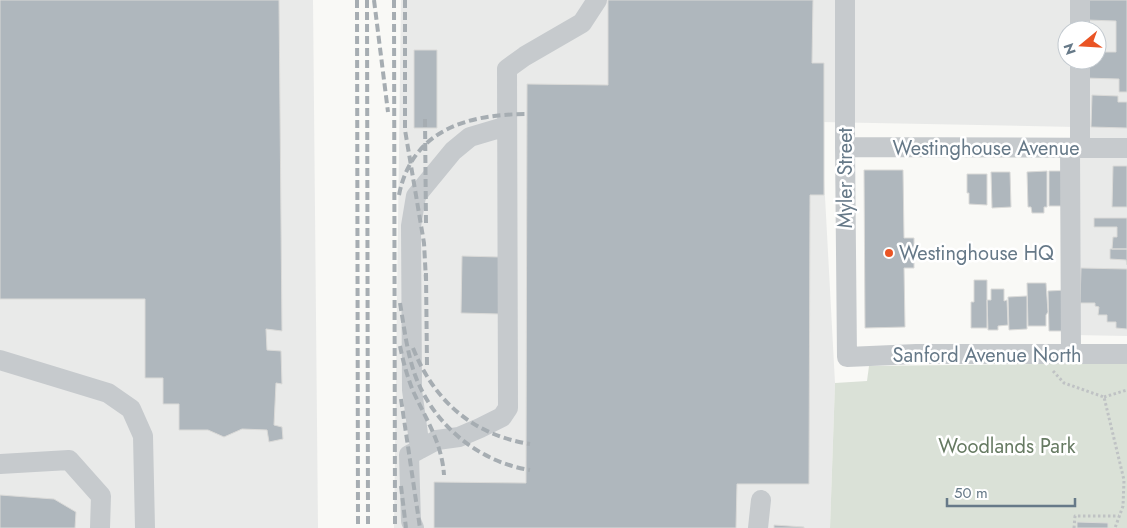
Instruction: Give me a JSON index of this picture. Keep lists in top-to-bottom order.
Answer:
{
  "streets": {
    "street": ["Westinghouse Avenue", "Myler Street", "Sanford Avenue North"]
  },
  "crossings": [
    ["Westinghouse Avenue", "Myler Street"],
    ["Myler Street", "Sanford Avenue North"]
  ],
  "parks": ["Woodlands Park"],
  "places": ["Westinghouse HQ"],
  "scale_bar": "50 m",
  "north": "left"
}
